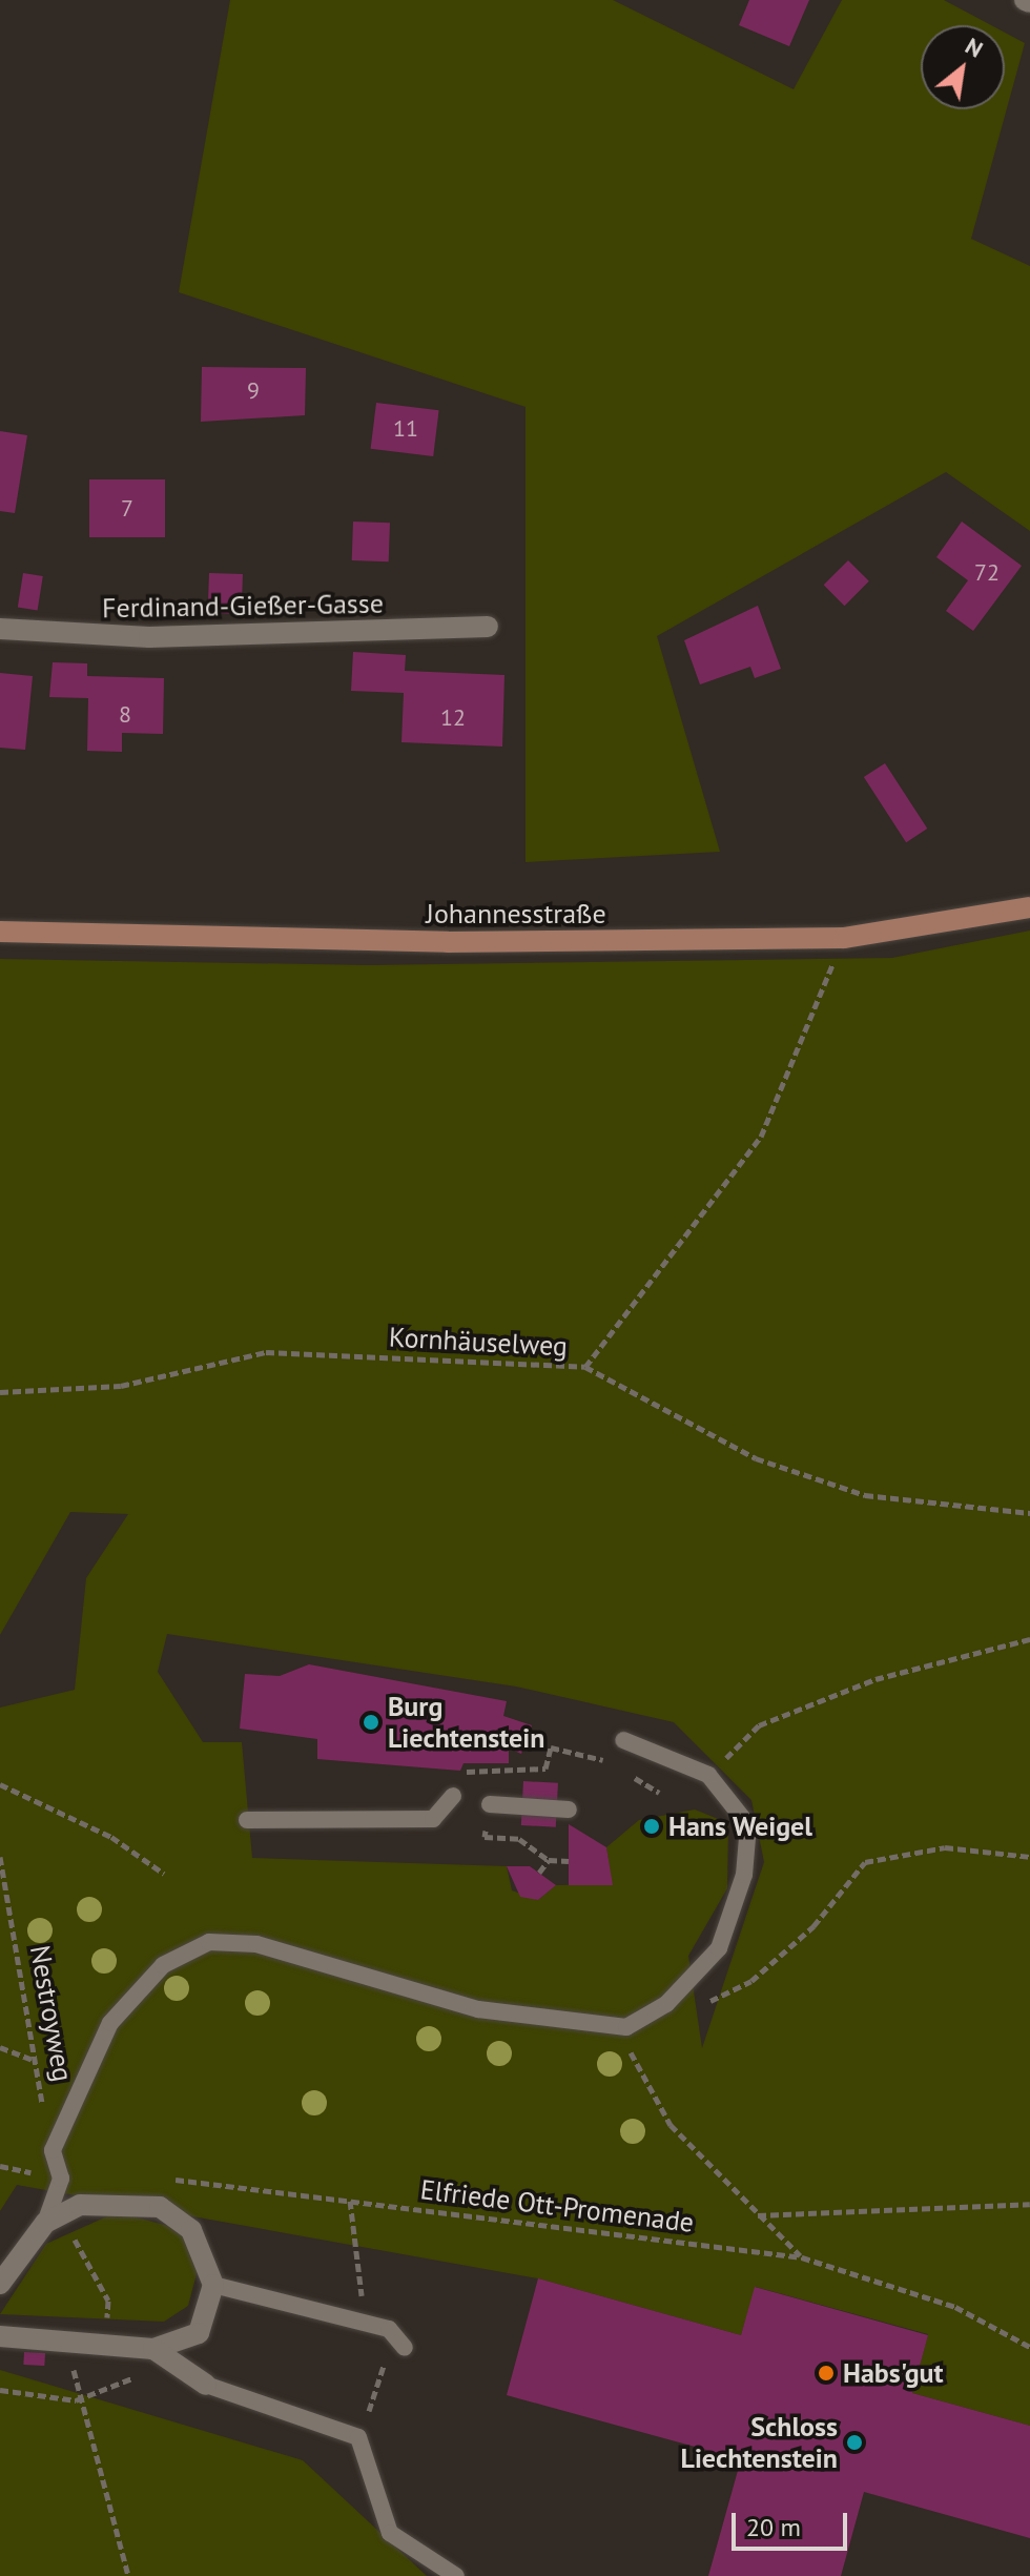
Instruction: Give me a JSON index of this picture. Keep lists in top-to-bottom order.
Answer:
{
  "streets": {
    "main road": ["Johannesstraße"],
    "street": ["Ferdinand-Gießer-Gasse"],
    "path": ["Kornhäuselweg", "Nestroyweg", "Elfriede Ott-Promenade"]
  },
  "places": [
    "Burg Liechtenstein",
    "Hans Weigel",
    "Habs'gut",
    "Schloss Liechtenstein"
  ],
  "house_numbers": [
    "9",
    "11",
    "7",
    "72",
    "8",
    "12"
  ],
  "scale_bar": "20 m",
  "north": "top right"
}
